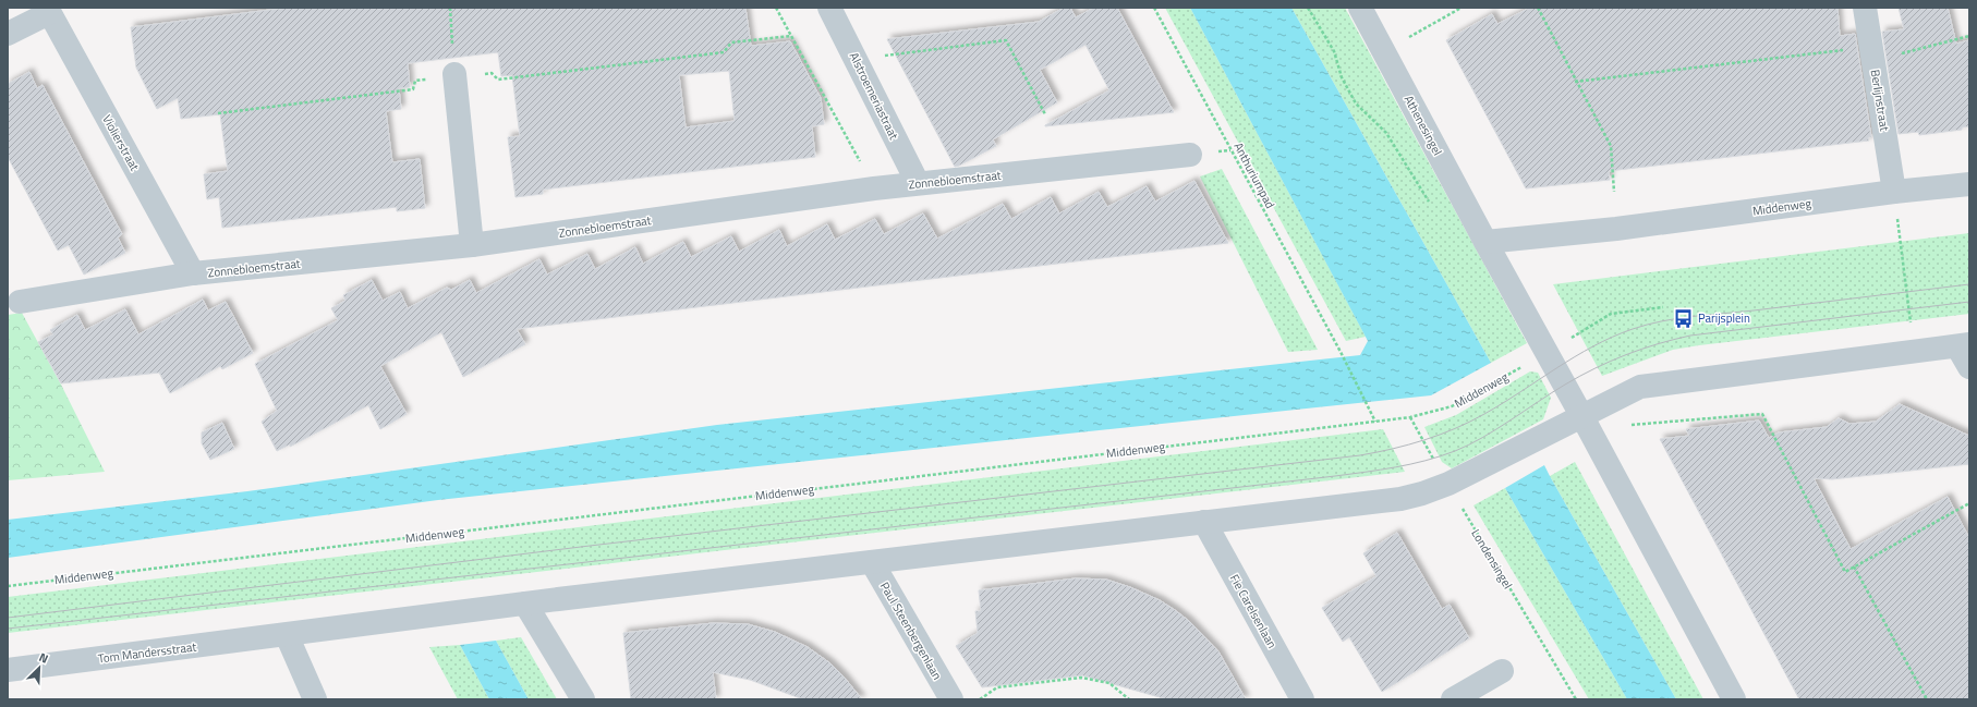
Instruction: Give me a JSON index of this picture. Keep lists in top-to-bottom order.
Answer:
{
  "streets": {
    "street": [
      "Alstroemeriastraat",
      "Berlijnstraat",
      "Athenesingel",
      "Violierstraat",
      "Zonnebloemstraat",
      "Middenweg",
      "Fie Carelsenlaan",
      "Paul Steenbergenlaan",
      "Tom Mandersstraat"
    ],
    "path": ["Anthuriumpad", "Londensingel"]
  },
  "crossings": [
    ["Alstroemeriastraat", "Zonnebloemstraat"],
    ["Berlijnstraat", "Middenweg"],
    ["Athenesingel", "Middenweg"],
    ["Violierstraat", "Zonnebloemstraat"],
    ["Anthuriumpad", "Middenweg"],
    ["Middenweg", "Londensingel"]
  ],
  "places": {
    "bus stop": ["Parijsplein"]
  },
  "north": "top right"
}
